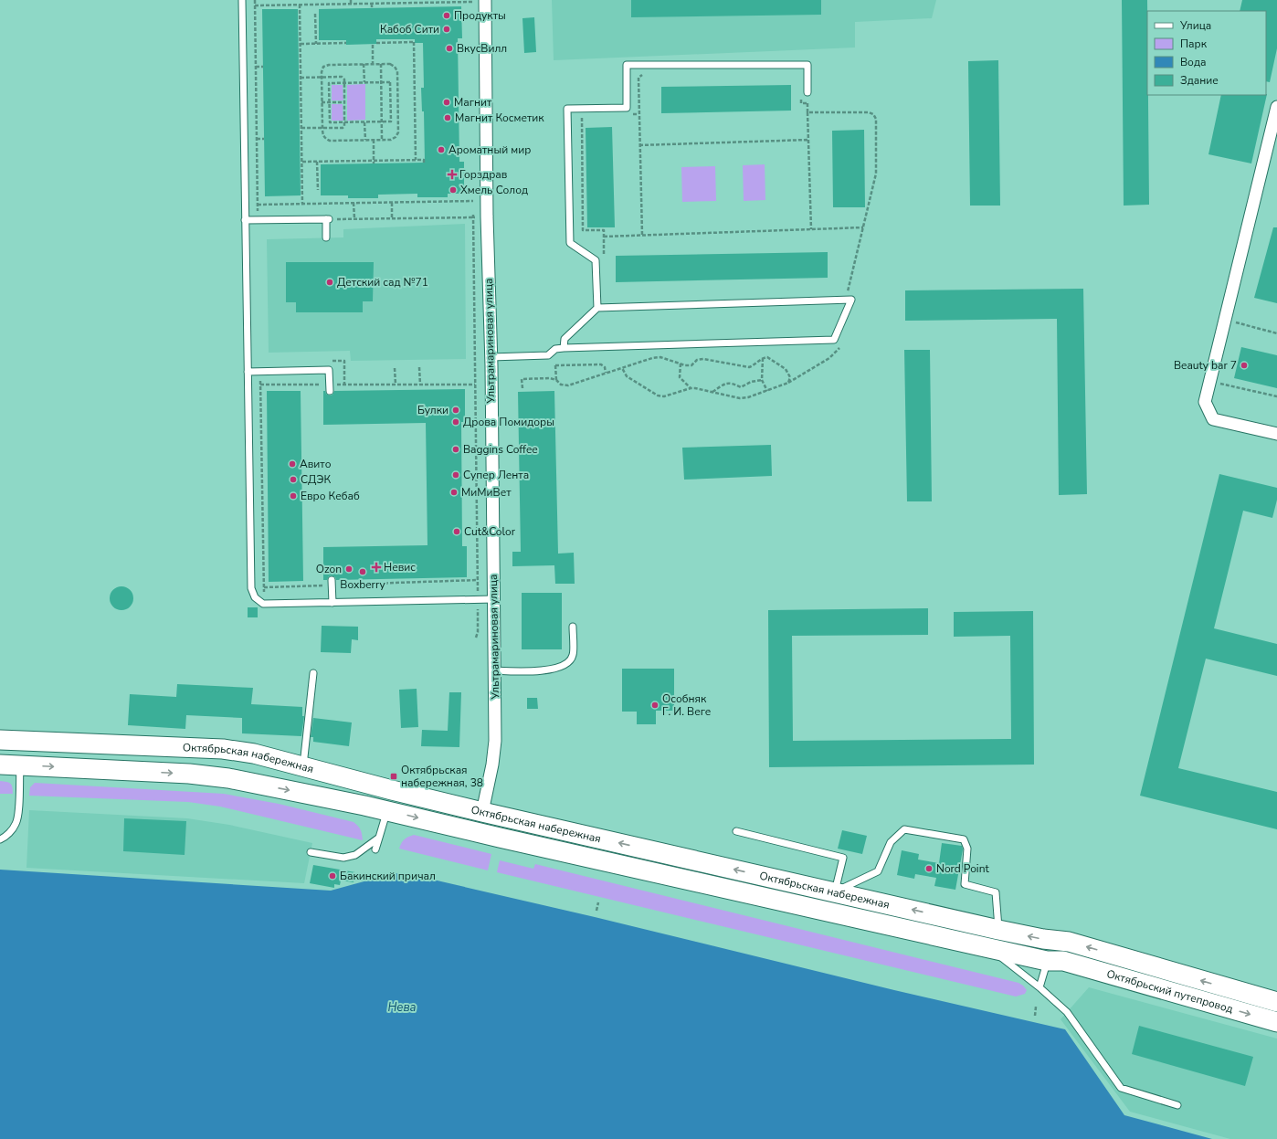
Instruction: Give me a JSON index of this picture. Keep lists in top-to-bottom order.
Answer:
{
  "streets": {
    "main road": ["Октябрьская набережная", "Октябрьский путепровод"],
    "street": ["Ультрамариновая улица"]
  },
  "crossings": [
    ["Ультрамариновая улица", "Октябрьская набережная"],
    ["Октябрьская набережная", "Октябрьский путепровод"]
  ],
  "water": ["Нева"],
  "places": {
    "other": [
      "Продукты",
      "Кабоб Сити",
      "ВкусВилл",
      "Магнит",
      "Магнит Косметик",
      "Ароматный мир",
      "Хмель Солод",
      "Детский сад №71",
      "Beauty bar 7",
      "Булки",
      "Дрова Помидоры",
      "Baggins Coffee",
      "Авито",
      "Супер Лента",
      "СДЭК",
      "МиМиВет",
      "Евро Кебаб",
      "Cut&Color",
      "Ozon",
      "Boxberry",
      "Особняк Г. И. Веге",
      "Nord Point",
      "Бакинский причал"
    ],
    "health": ["Горздрав", "Невис"],
    "transit": ["Октябрьская набережная, 38"]
  },
  "legend": [
    "Улица",
    "Парк",
    "Вода",
    "Здание"
  ]
}
